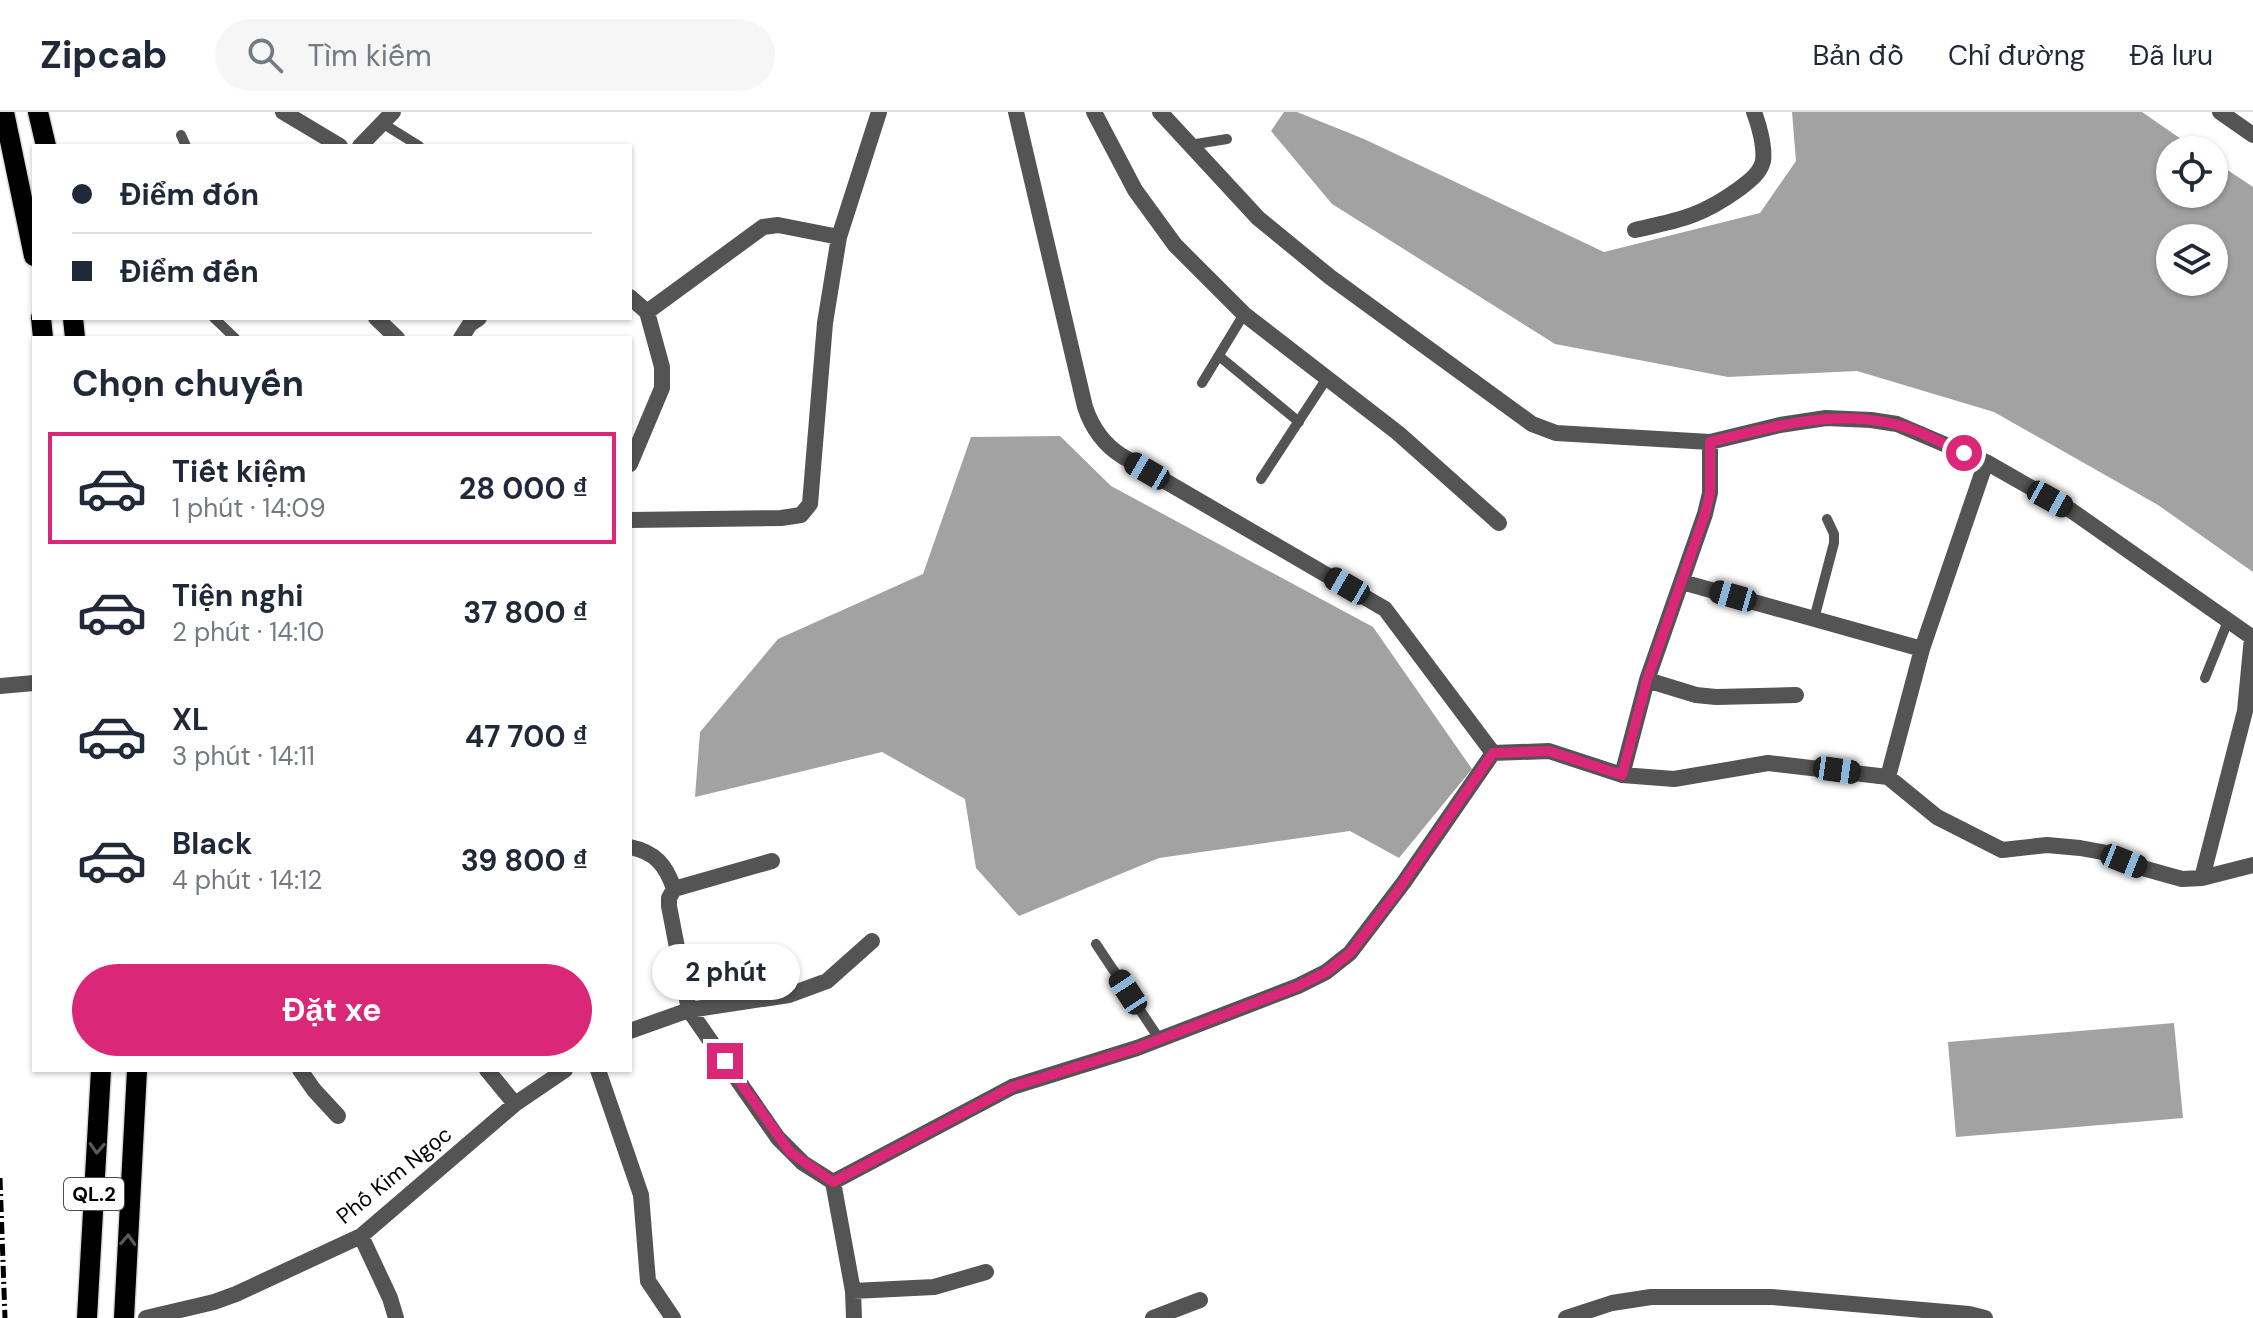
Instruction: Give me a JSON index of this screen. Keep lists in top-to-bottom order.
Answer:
{
  "streets": {
    "main road": ["QL.2"],
    "street": ["Phố Kim Ngọc"]
  },
  "page": {
    "header": "Zipcab",
    "search": "Tìm kiếm",
    "nav": ["Bản đồ", "Chỉ đường", "Đã lưu"],
    "banner": ["Điểm đón", "Điểm đến"],
    "heading": "Chọn chuyến",
    "list": [
      {
        "name": "Tiết kiệm",
        "note": "1 phút · 14:09",
        "value": "28 000 ₫"
      },
      {
        "name": "Tiện nghi",
        "note": "2 phút · 14:10",
        "value": "37 800 ₫"
      },
      {
        "name": "XL",
        "note": "3 phút · 14:11",
        "value": "47 700 ₫"
      },
      {
        "name": "Black",
        "note": "4 phút · 14:12",
        "value": "39 800 ₫"
      }
    ],
    "bubble": "2 phút",
    "buttons": "Đặt xe"
  }
}
